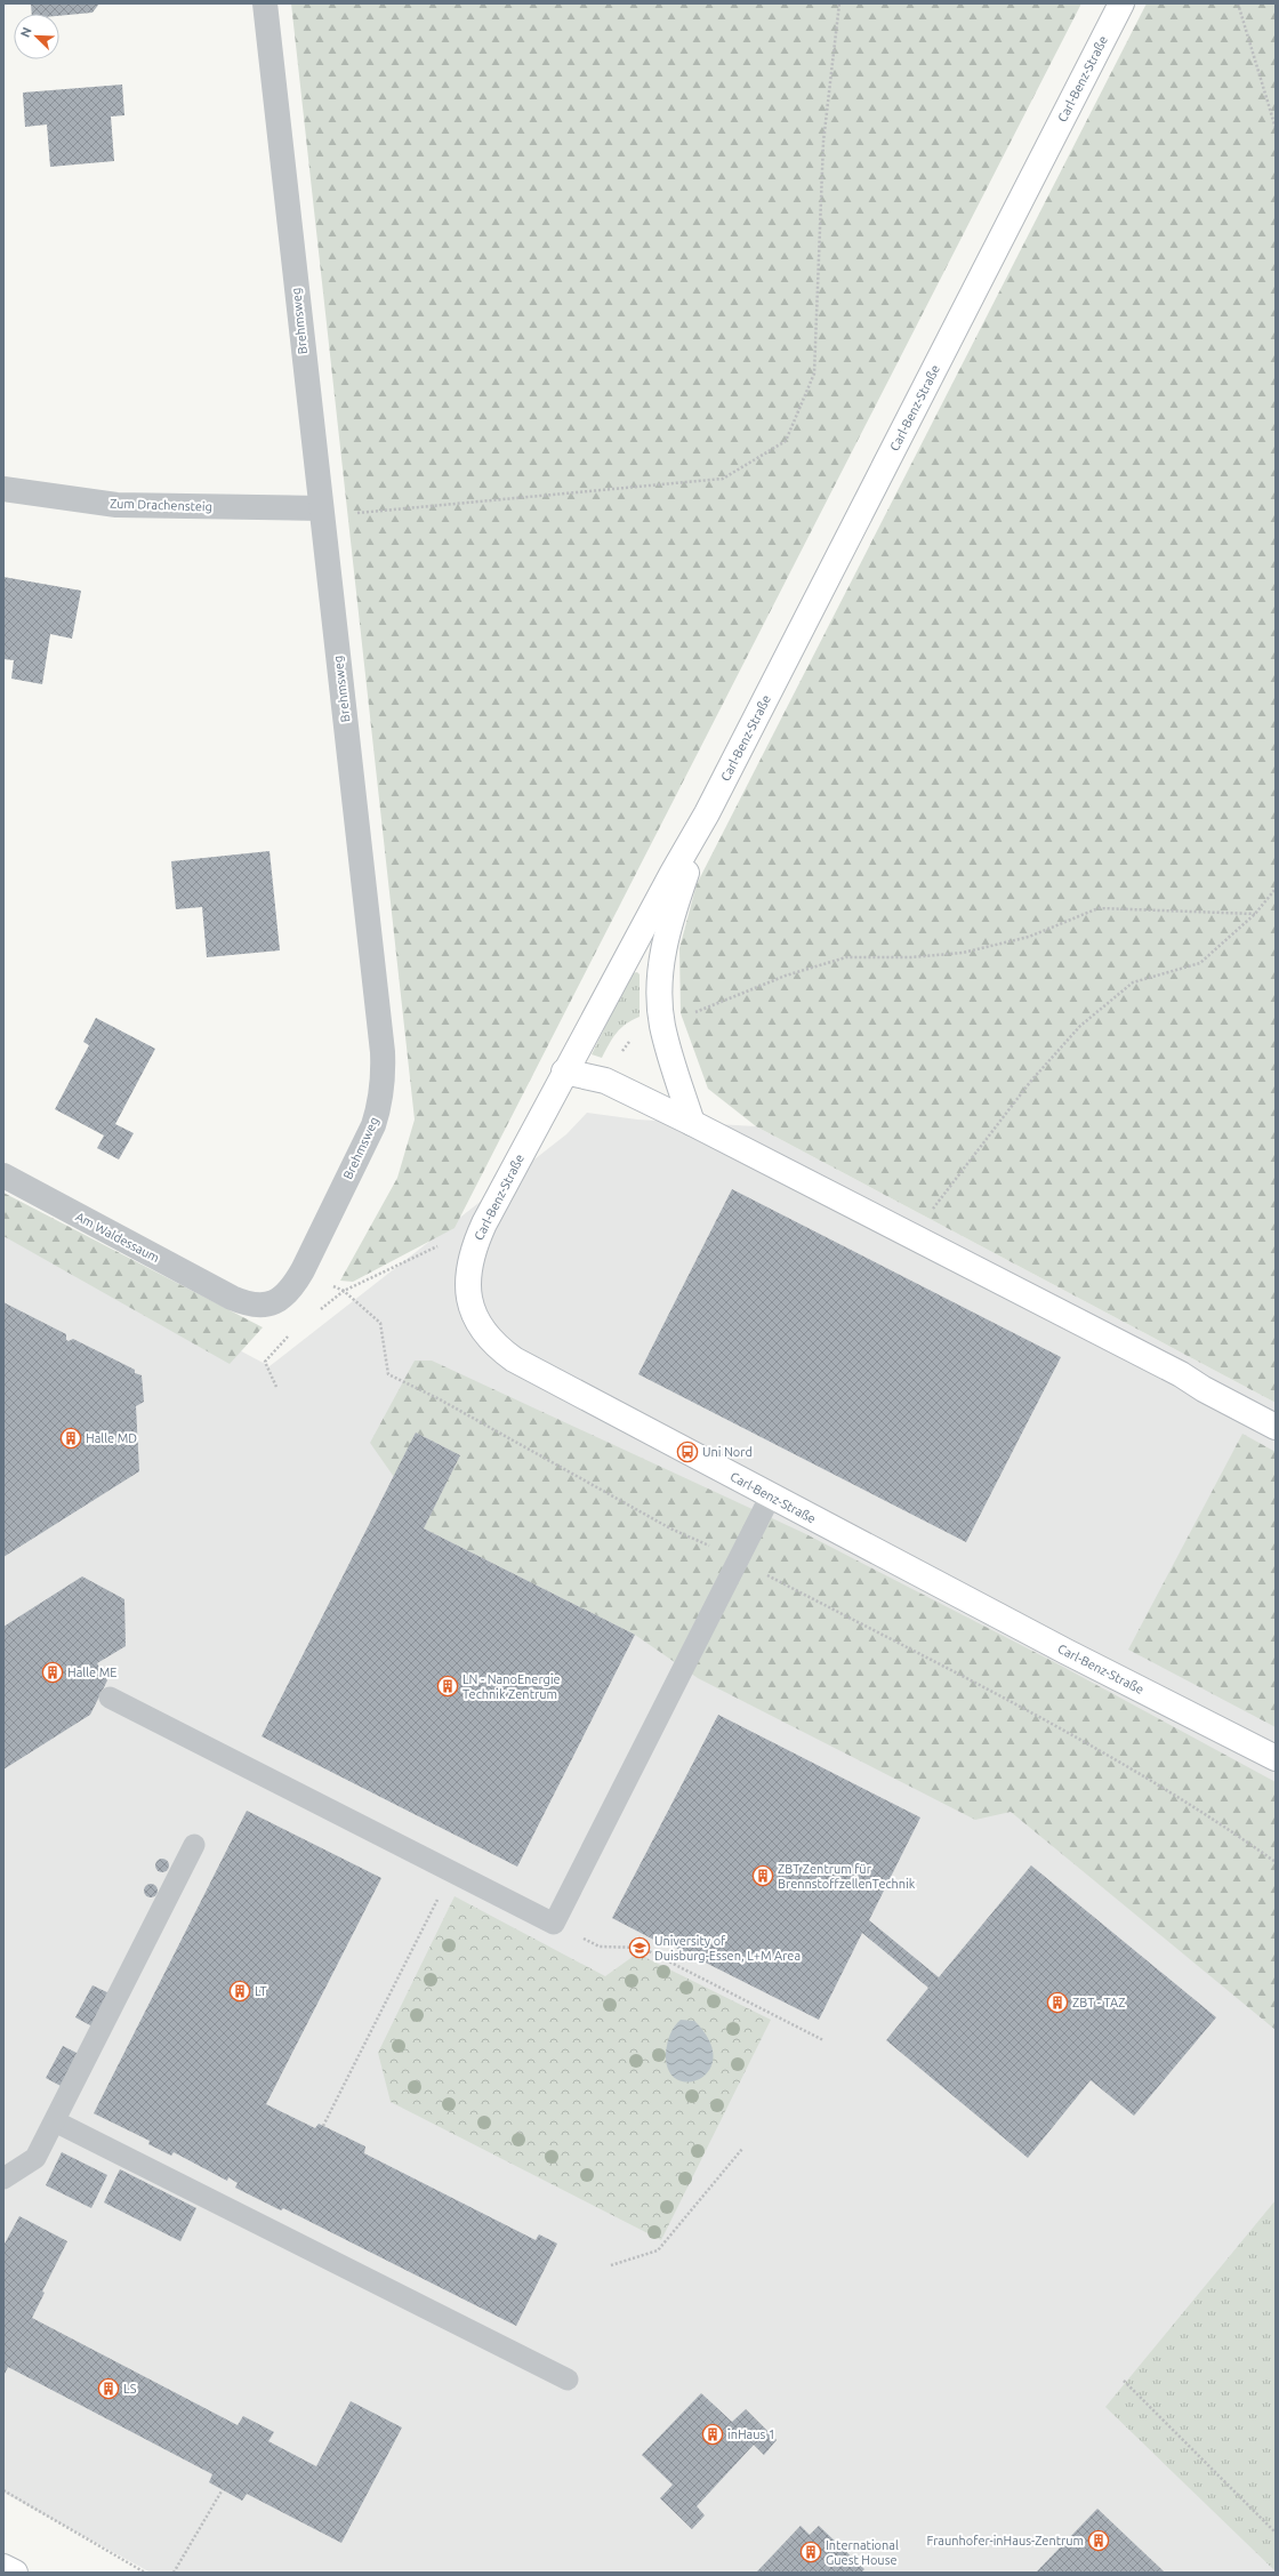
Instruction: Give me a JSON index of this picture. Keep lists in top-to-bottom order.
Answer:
{
  "streets": {
    "street": [
      "Carl-Benz-Straße",
      "Brehmsweg",
      "Zum Drachensteig",
      "Am Waldessaum"
    ]
  },
  "crossings": [
    ["Brehmsweg", "Zum Drachensteig"],
    ["Brehmsweg", "Am Waldessaum"]
  ],
  "places": {
    "building": [
      "Halle MD",
      "Halle ME",
      "LN - NanoEnergie Technik Zentrum",
      "ZBT Zentrum für BrennstoffzellenTechnik",
      "LT",
      "ZBT - TAZ",
      "LS",
      "inHaus 1",
      "Fraunhofer-inHaus-Zentrum",
      "International Guest House"
    ],
    "bus stop": ["Uni Nord"],
    "school or university": ["University of Duisburg-Essen, L+M Area"]
  },
  "north": "top left"
}
